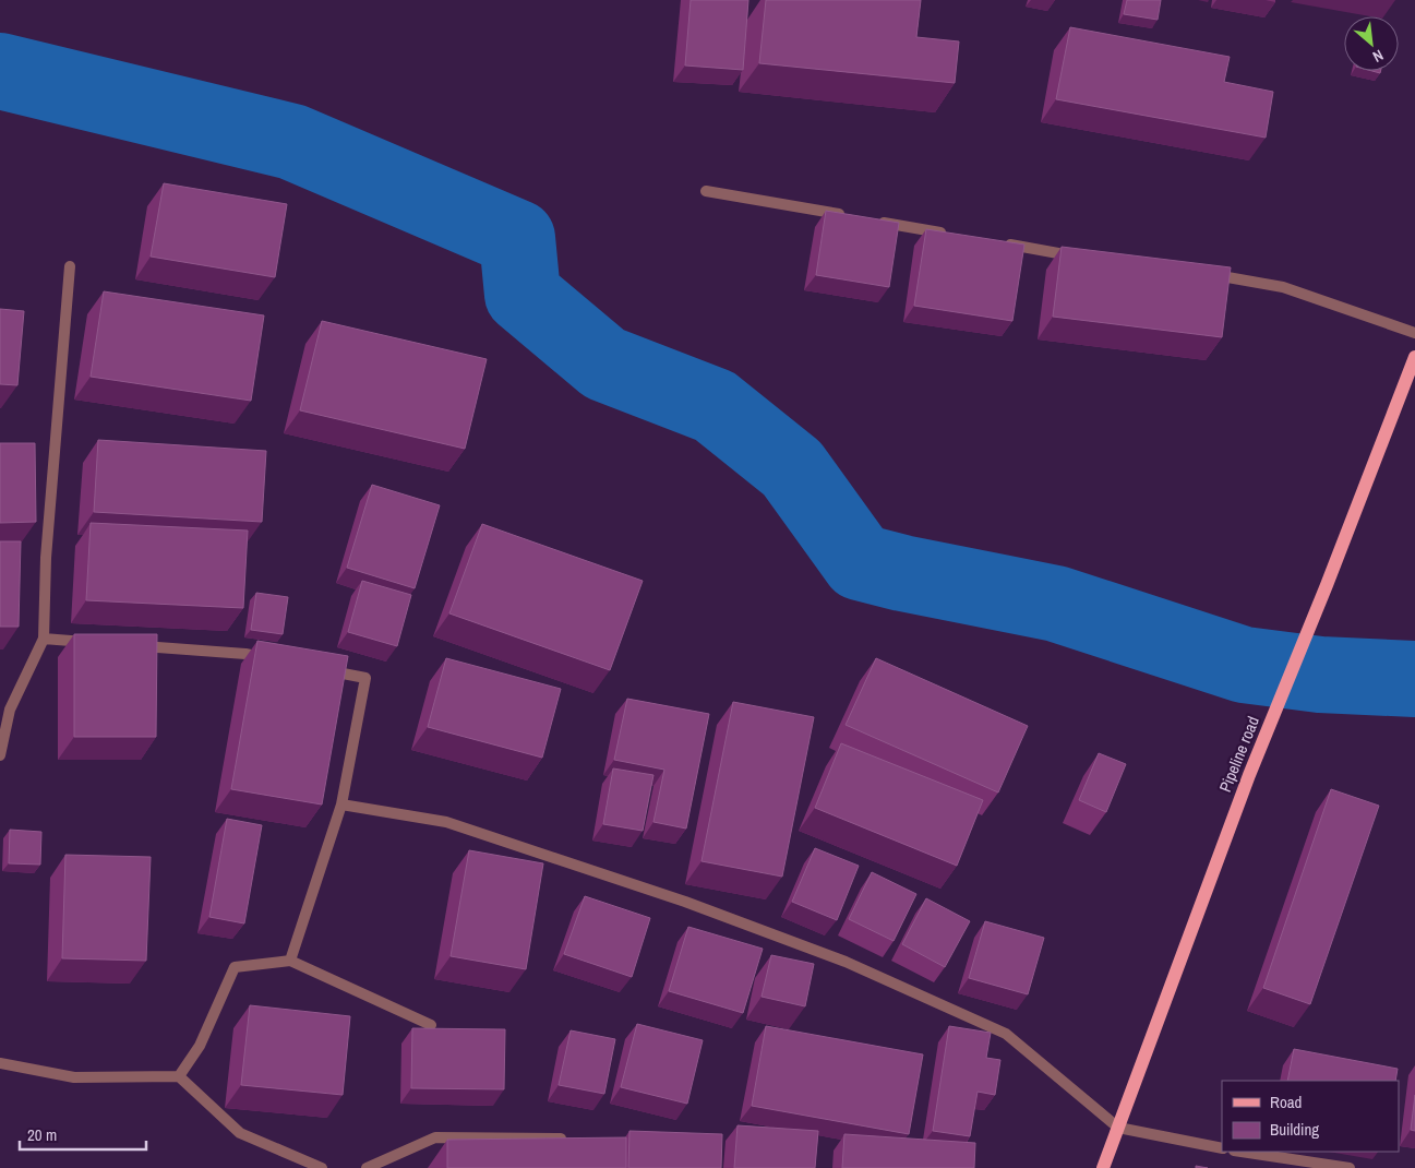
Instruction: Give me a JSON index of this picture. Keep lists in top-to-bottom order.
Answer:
{
  "streets": {
    "main road": ["Pipeline road"]
  },
  "legend": ["Road", "Building"],
  "scale_bar": "20 m",
  "north": "bottom right"
}
